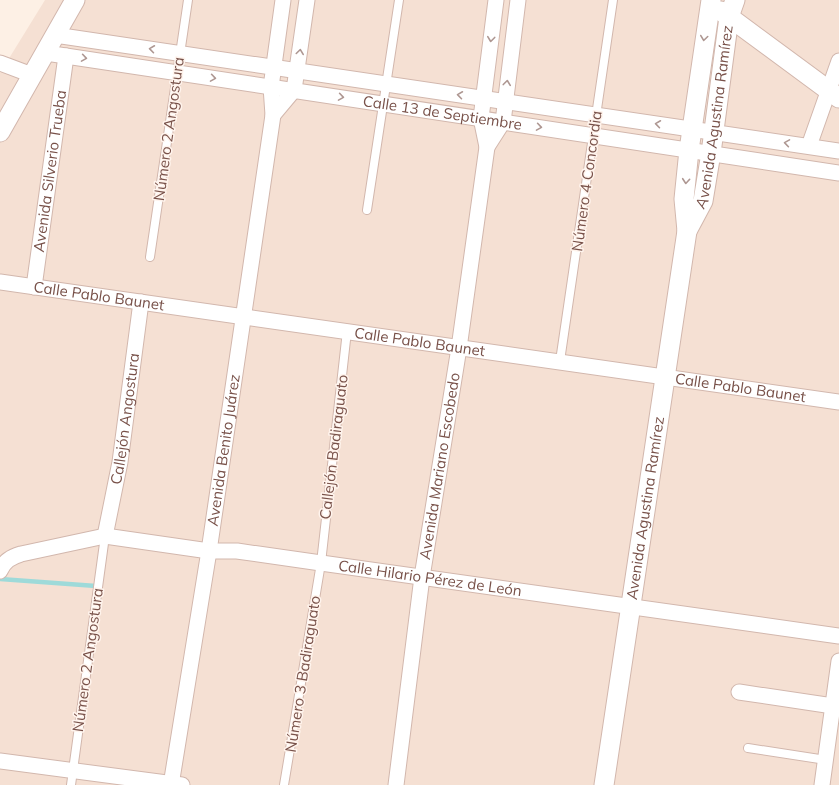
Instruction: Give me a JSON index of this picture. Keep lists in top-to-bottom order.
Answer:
{
  "streets": {
    "street": [
      "Calle 13 de Septiembre",
      "Avenida Agustina Ramírez",
      "Avenida Silverio Trueba",
      "Calle Pablo Baunet",
      "Callejón Angostura",
      "Avenida Benito Juárez",
      "Avenida Mariano Escobedo",
      "Calle Hilario Pérez de León"
    ],
    "lane": [
      "Número 2 Angostura",
      "Número 4 Concordia",
      "Callejón Badiraguato",
      "Número 3 Badiraguato"
    ]
  },
  "crossings": [
    ["Calle 13 de Septiembre", "Avenida Agustina Ramírez"],
    ["Calle 13 de Septiembre", "Número 2 Angostura"],
    ["Calle 13 de Septiembre", "Avenida Silverio Trueba"],
    ["Calle 13 de Septiembre", "Número 4 Concordia"],
    ["Calle 13 de Septiembre", "Avenida Benito Juárez"],
    ["Calle 13 de Septiembre", "Avenida Mariano Escobedo"],
    ["Avenida Agustina Ramírez", "Calle Pablo Baunet"],
    ["Avenida Agustina Ramírez", "Calle Hilario Pérez de León"],
    ["Número 2 Angostura", "Callejón Angostura"],
    ["Número 2 Angostura", "Calle Hilario Pérez de León"],
    ["Avenida Silverio Trueba", "Calle Pablo Baunet"],
    ["Número 4 Concordia", "Calle Pablo Baunet"],
    ["Calle Pablo Baunet", "Callejón Angostura"],
    ["Calle Pablo Baunet", "Callejón Badiraguato"],
    ["Calle Pablo Baunet", "Avenida Benito Juárez"],
    ["Calle Pablo Baunet", "Avenida Mariano Escobedo"],
    ["Callejón Angostura", "Calle Hilario Pérez de León"],
    ["Callejón Badiraguato", "Calle Hilario Pérez de León"],
    ["Callejón Badiraguato", "Número 3 Badiraguato"],
    ["Avenida Benito Juárez", "Calle Hilario Pérez de León"],
    ["Avenida Mariano Escobedo", "Calle Hilario Pérez de León"],
    ["Calle Hilario Pérez de León", "Número 3 Badiraguato"]
  ]
}
